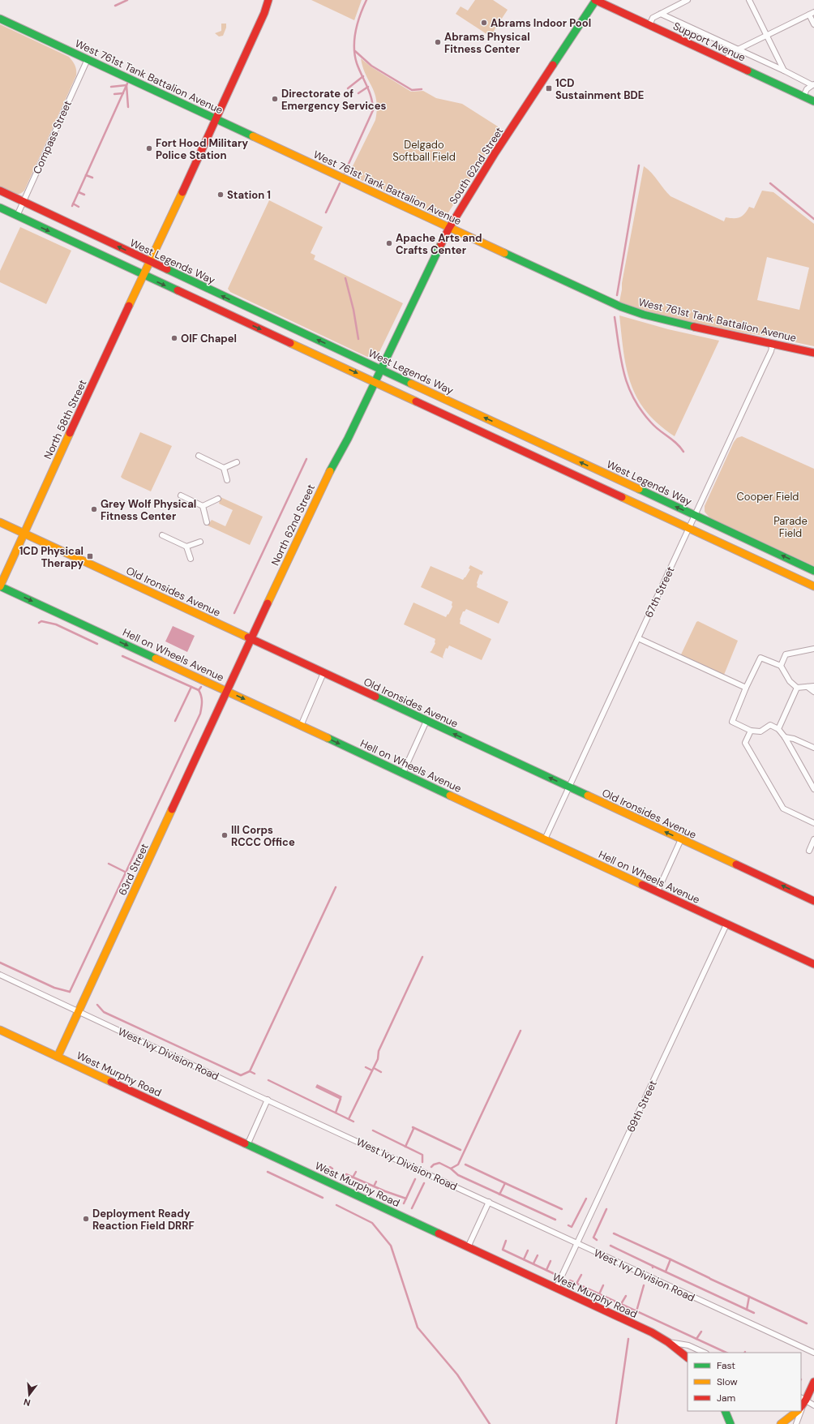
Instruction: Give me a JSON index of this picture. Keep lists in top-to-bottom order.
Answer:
{
  "streets": {
    "street": [
      "Support Avenue",
      "West 761st Tank Battalion Avenue",
      "Compass Street",
      "South 62nd Street",
      "West Legends Way",
      "North 58th Street",
      "North 62nd Street",
      "Old Ironsides Avenue",
      "67th Street",
      "Hell on Wheels Avenue",
      "63rd Street",
      "West Ivy Division Road",
      "West Murphy Road",
      "69th Street"
    ]
  },
  "crossings": [
    ["Support Avenue", "South 62nd Street"],
    ["West 761st Tank Battalion Avenue", "Compass Street"],
    ["West 761st Tank Battalion Avenue", "South 62nd Street"],
    ["West 761st Tank Battalion Avenue", "North 58th Street"],
    ["West 761st Tank Battalion Avenue", "67th Street"],
    ["Compass Street", "West Legends Way"],
    ["South 62nd Street", "West Legends Way"],
    ["South 62nd Street", "North 62nd Street"],
    ["West Legends Way", "North 58th Street"],
    ["West Legends Way", "North 62nd Street"],
    ["West Legends Way", "67th Street"],
    ["North 58th Street", "Old Ironsides Avenue"],
    ["North 58th Street", "Hell on Wheels Avenue"],
    ["North 62nd Street", "Old Ironsides Avenue"],
    ["North 62nd Street", "Hell on Wheels Avenue"],
    ["North 62nd Street", "63rd Street"],
    ["Old Ironsides Avenue", "67th Street"],
    ["67th Street", "Hell on Wheels Avenue"],
    ["Hell on Wheels Avenue", "63rd Street"],
    ["Hell on Wheels Avenue", "69th Street"],
    ["63rd Street", "West Ivy Division Road"],
    ["63rd Street", "West Murphy Road"],
    ["West Ivy Division Road", "69th Street"],
    ["West Murphy Road", "69th Street"]
  ],
  "one_way": ["Old Ironsides Avenue", "Hell on Wheels Avenue"],
  "parks": ["Delgado Softball Field", "Cooper Field", "Parade Field"],
  "places": {
    "other": [
      "Abrams Indoor Pool",
      "Abrams Physical Fitness Center",
      "Directorate of Emergency Services",
      "Fort Hood Military Police Station",
      "Station 1",
      "Apache Arts and Crafts Center",
      "OIF Chapel",
      "Grey Wolf Physical Fitness Center",
      "III Corps RCCC Office",
      "Deployment Ready Reaction Field DRRF"
    ],
    "transit": ["1CD Sustainment BDE", "1CD Physical Therapy"]
  },
  "legend": ["Fast", "Slow", "Jam"],
  "north": "bottom"
}
